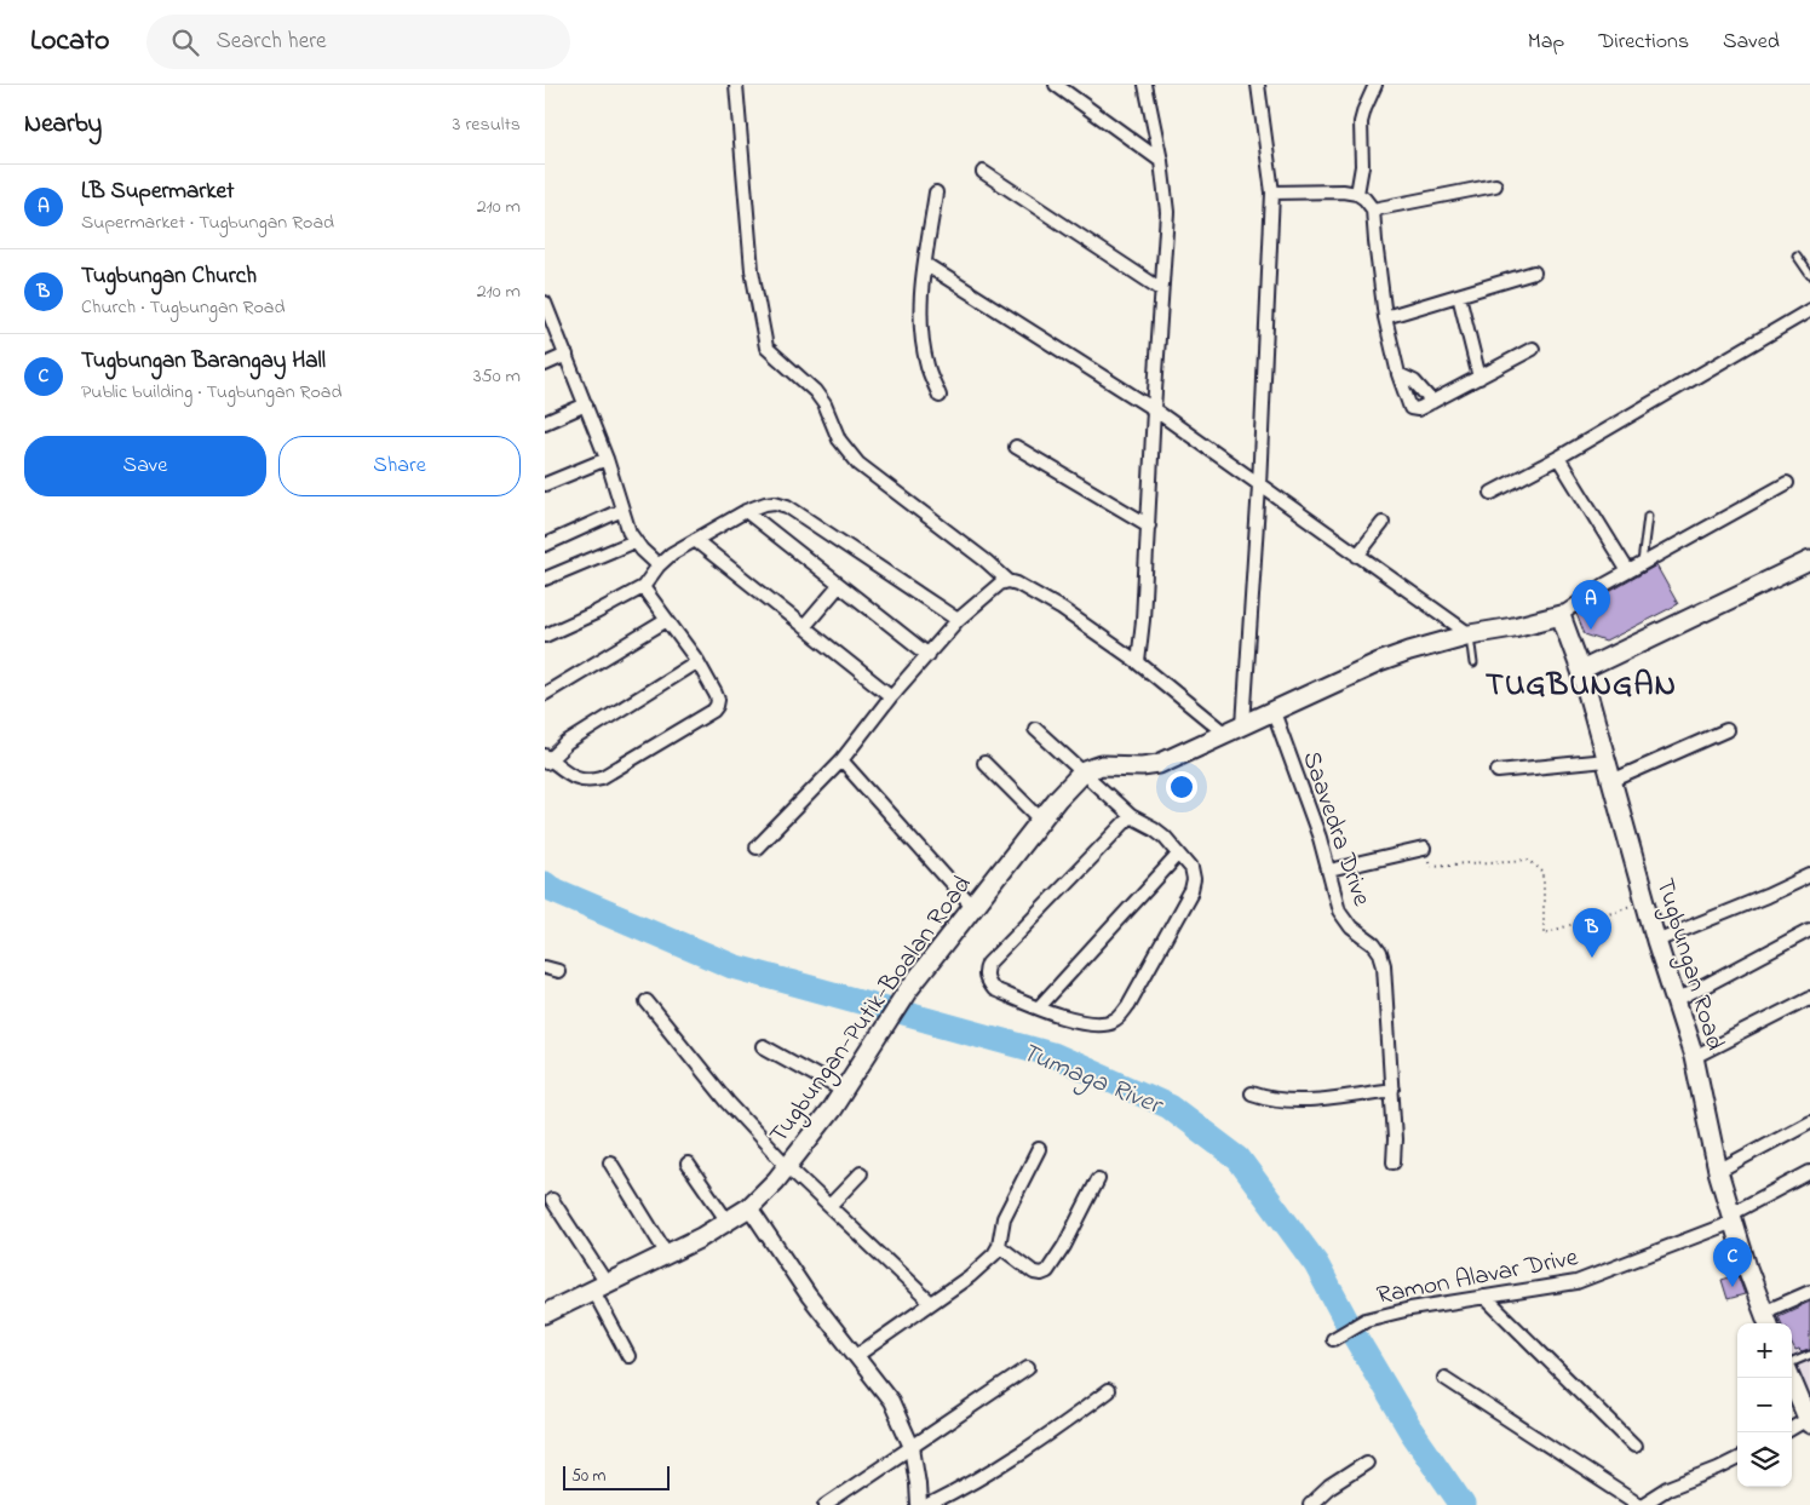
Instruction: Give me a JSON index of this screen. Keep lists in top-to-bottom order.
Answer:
{
  "streets": {
    "main road": ["Tugbungan Road", "Tugbungan-Putik-Boalan Road"],
    "street": ["Saavedra Drive", "Ramon Alavar Drive"]
  },
  "crossings": [
    ["Tugbungan Road", "Ramon Alavar Drive"]
  ],
  "districts": ["TUGBUNGAN"],
  "water": ["Tumaga River"],
  "scale_bar": "50 m",
  "page": {
    "header": "Locato",
    "search": "Search here",
    "nav": ["Map", "Directions", "Saved"],
    "heading": ["Nearby", "3 results"],
    "list": [
      {
        "mark": "A",
        "name": "LB Supermarket",
        "note": "Supermarket · Tugbungan Road",
        "value": "210 m"
      },
      {
        "mark": "B",
        "name": "Tugbungan Church",
        "note": "Church · Tugbungan Road",
        "value": "210 m"
      },
      {
        "mark": "C",
        "name": "Tugbungan Barangay Hall",
        "note": "Public building · Tugbungan Road",
        "value": "350 m"
      }
    ],
    "buttons": ["Save", "Share"],
    "pins": ["A", "B", "C"],
    "map_buttons": ["+", "−"],
    "scale": "50 m"
  }
}
